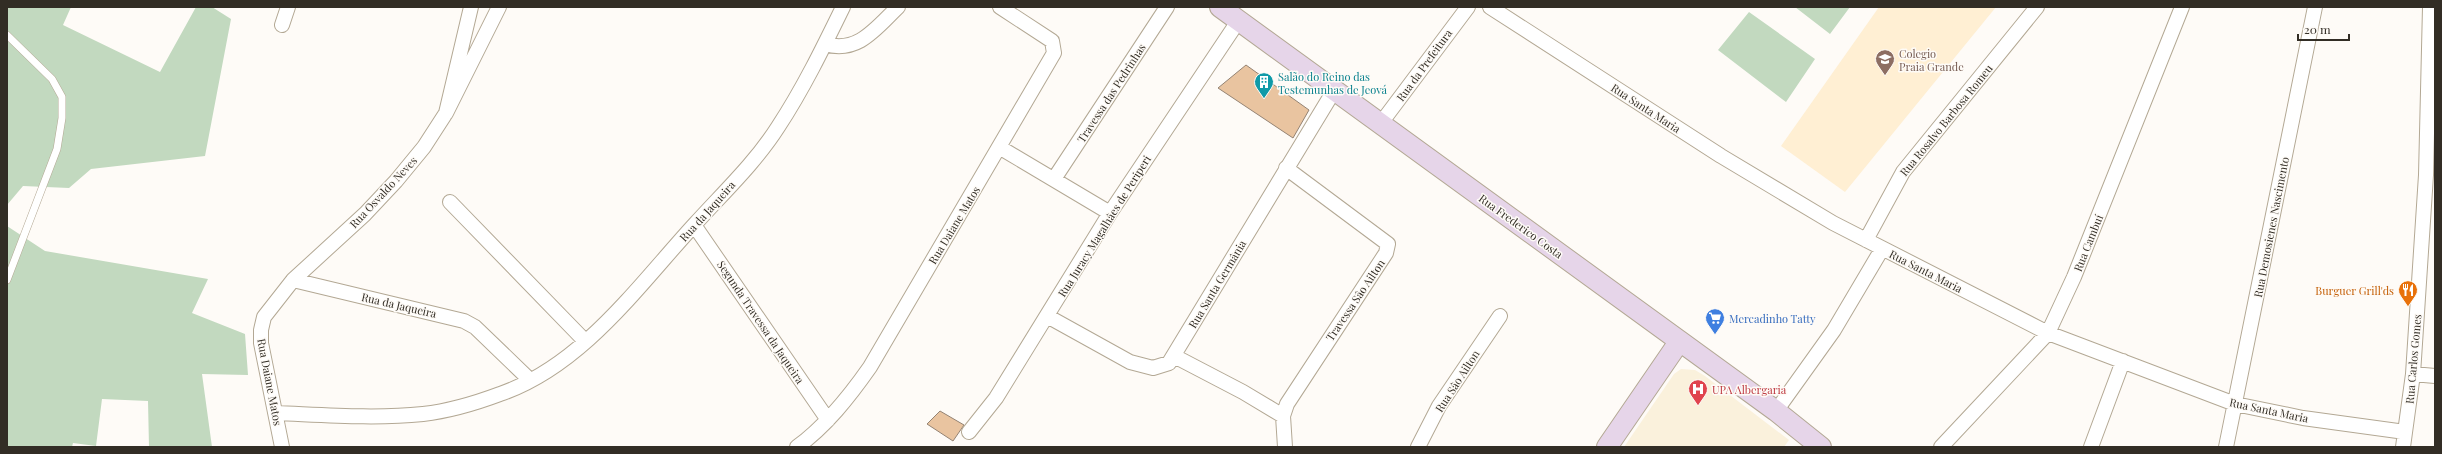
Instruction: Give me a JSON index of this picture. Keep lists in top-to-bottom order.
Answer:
{
  "streets": {
    "main road": ["Rua Frederico Costa"],
    "street": [
      "Rua da Prefeitura",
      "Travessa das Pedrinhas",
      "Rua Santa Maria",
      "Rua Rosalvo Barbosa Romeu",
      "Rua Osvaldo Neves",
      "Rua da Jaqueira",
      "Rua Daiane Matos",
      "Rua Juracy Magalhâes de Periperi",
      "Rua Demosienes Nascimento",
      "Rua Cambuí",
      "Rua Santa Germânia",
      "Travessa Sâo Ailton",
      "Segunda Travessa da Jaqueira",
      "Rua Carlos Gomes",
      "Rua Sâo Ailton"
    ]
  },
  "crossings": [
    ["Rua da Prefeitura", "Rua Frederico Costa"],
    ["Rua Santa Maria", "Rua Rosalvo Barbosa Romeu"],
    ["Rua Santa Maria", "Rua Demosienes Nascimento"],
    ["Rua Santa Maria", "Rua Cambuí"],
    ["Rua Santa Maria", "Rua Carlos Gomes"],
    ["Rua Osvaldo Neves", "Rua da Jaqueira"],
    ["Rua Osvaldo Neves", "Rua Daiane Matos"],
    ["Rua da Jaqueira", "Rua Daiane Matos"],
    ["Rua da Jaqueira", "Segunda Travessa da Jaqueira"],
    ["Rua Daiane Matos", "Segunda Travessa da Jaqueira"],
    ["Rua Juracy Magalhâes de Periperi", "Rua Frederico Costa"],
    ["Rua Juracy Magalhâes de Periperi", "Rua Santa Germânia"],
    ["Rua Frederico Costa", "Rua Santa Germânia"],
    ["Rua Santa Germânia", "Travessa Sâo Ailton"]
  ],
  "places": {
    "school or university": ["Colegio Praia Grande"],
    "building": ["Salão do Reino das Testemunhas de Jeová"],
    "restaurant": ["Burguer Grill'ds"],
    "supermarket": ["Mercadinho Tatty"],
    "hospital": ["UPA Albergaria"]
  },
  "scale_bar": "20 m"
}
